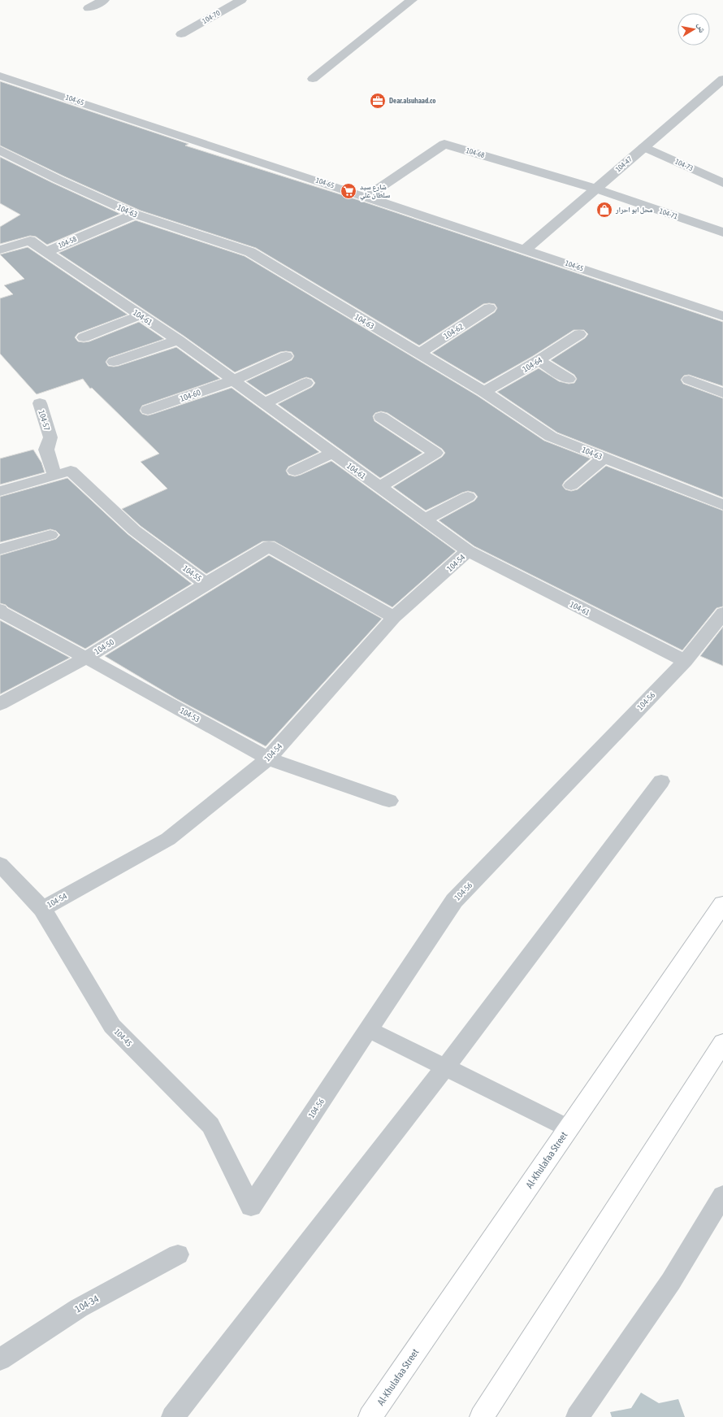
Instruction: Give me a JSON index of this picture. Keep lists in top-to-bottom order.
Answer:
{
  "streets": {
    "main road": ["Al-Khulafaa Street"],
    "street": [
      "104-70",
      "104-65",
      "104-68",
      "104-47",
      "104-73",
      "104-63",
      "104-71",
      "104-58",
      "104-61",
      "104-62",
      "104-64",
      "104-60",
      "104-57",
      "104-54",
      "104-55",
      "104-50",
      "104-56",
      "104-53",
      "104-45",
      "104-34"
    ]
  },
  "crossings": [
    ["104-65", "104-68"],
    ["104-65", "104-47"],
    ["104-68", "104-47"],
    ["104-68", "104-71"],
    ["104-47", "104-73"],
    ["104-47", "104-71"],
    ["104-63", "104-58"],
    ["104-63", "104-62"],
    ["104-63", "104-64"],
    ["104-58", "104-61"],
    ["104-61", "104-60"],
    ["104-61", "104-54"],
    ["104-61", "104-56"],
    ["104-57", "104-55"],
    ["104-54", "104-55"],
    ["104-54", "104-53"],
    ["104-54", "104-45"],
    ["104-55", "104-50"],
    ["104-50", "104-53"],
    ["104-56", "104-45"]
  ],
  "places": {
    "office": ["Dear.alsuhaad.co"],
    "supermarket": ["شارع سيد سلطان علي"],
    "shop": ["محل ابو احرار"]
  },
  "north": "right"
}
